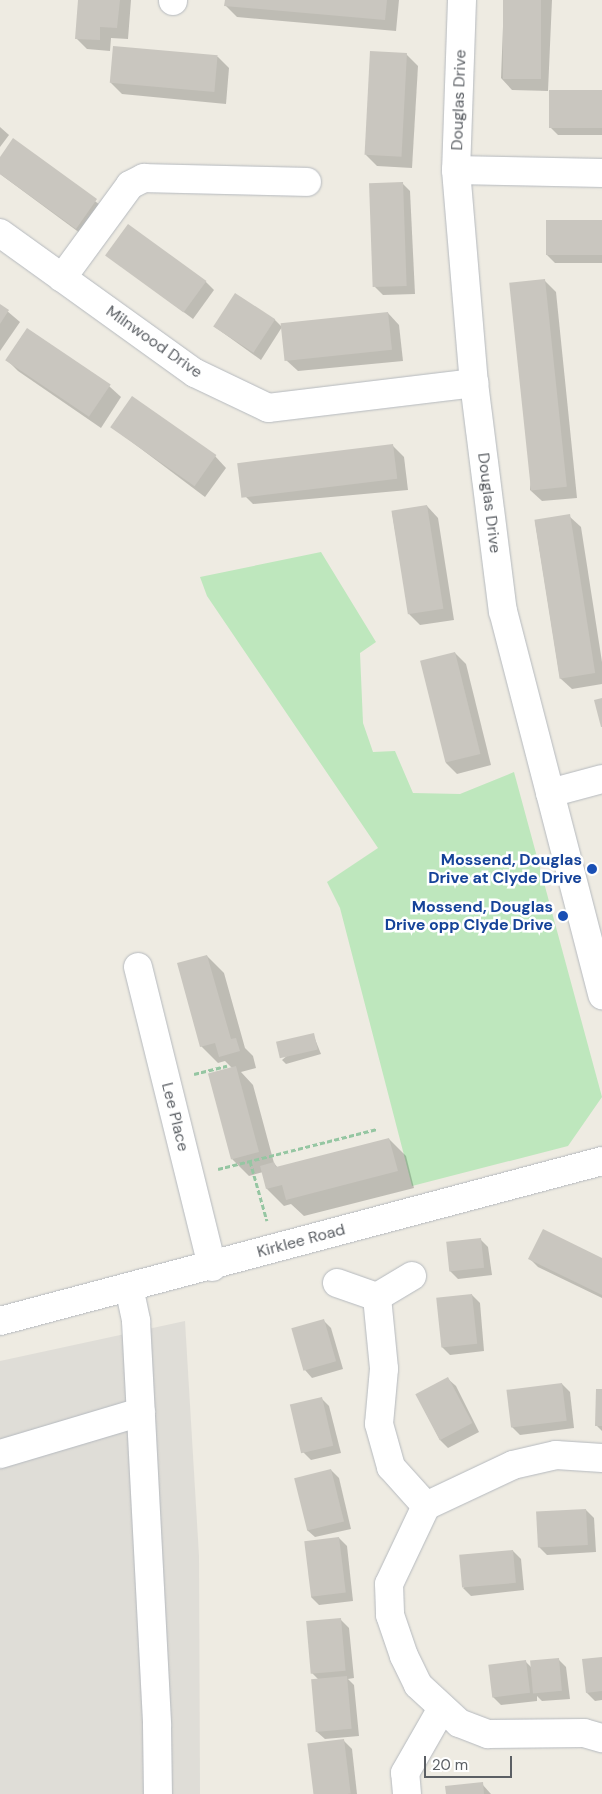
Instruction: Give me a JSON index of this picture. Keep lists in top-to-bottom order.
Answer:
{
  "streets": {
    "street": [
      "Douglas Drive",
      "Milnwood Drive",
      "Lee Place",
      "Kirklee Road"
    ]
  },
  "crossings": [
    ["Douglas Drive", "Milnwood Drive"],
    ["Lee Place", "Kirklee Road"]
  ],
  "places": ["Mossend, Douglas Drive at Clyde Drive", "Mossend, Douglas Drive opp Clyde Drive"],
  "scale_bar": "20 m"
}
